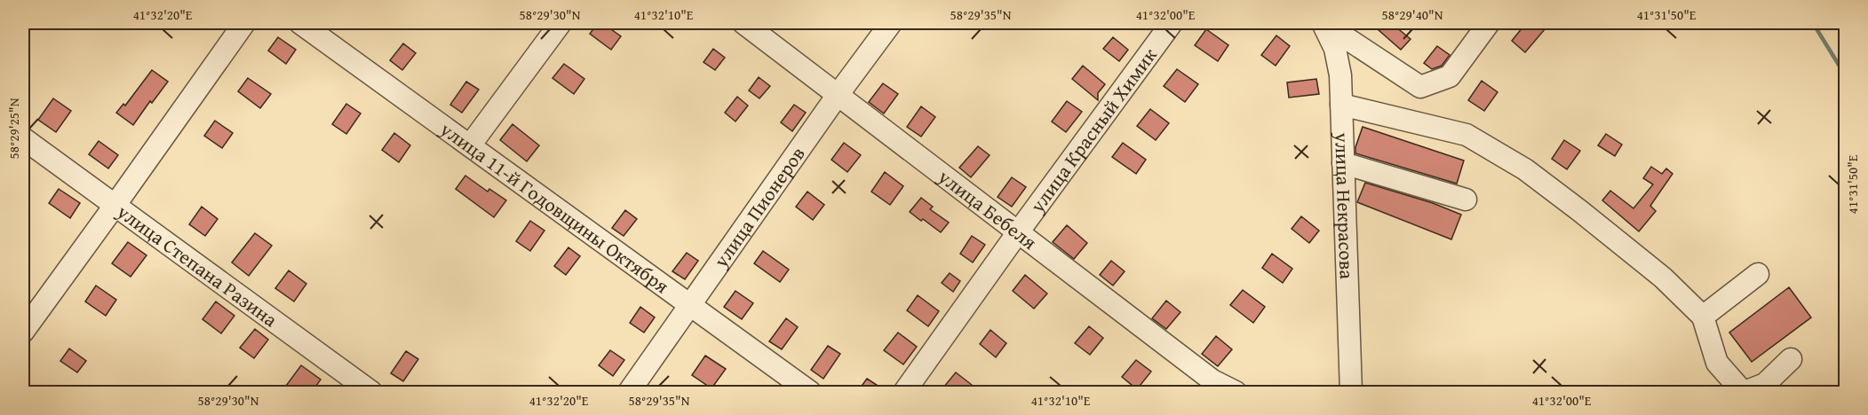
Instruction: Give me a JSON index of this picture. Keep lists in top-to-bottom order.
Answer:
{
  "streets": {
    "street": [
      "улица Красный Химик",
      "улица Некрасова",
      "улица Пионеров",
      "улица 11-й Годовщины Октября",
      "улица Бебеля",
      "улица Степана Разина"
    ]
  },
  "crossings": [
    ["улица Красный Химик", "улица Бебеля"],
    ["улица Пионеров", "улица 11-й Годовщины Октября"],
    ["улица Пионеров", "улица Бебеля"]
  ],
  "coordinates": [
    "41°32'20\"E",
    "58°29'30\"N",
    "41°32'10\"E",
    "58°29'35\"N",
    "41°32'00\"E",
    "58°29'40\"N",
    "41°31'50\"E",
    "58°29'25\"N"
  ]
}
